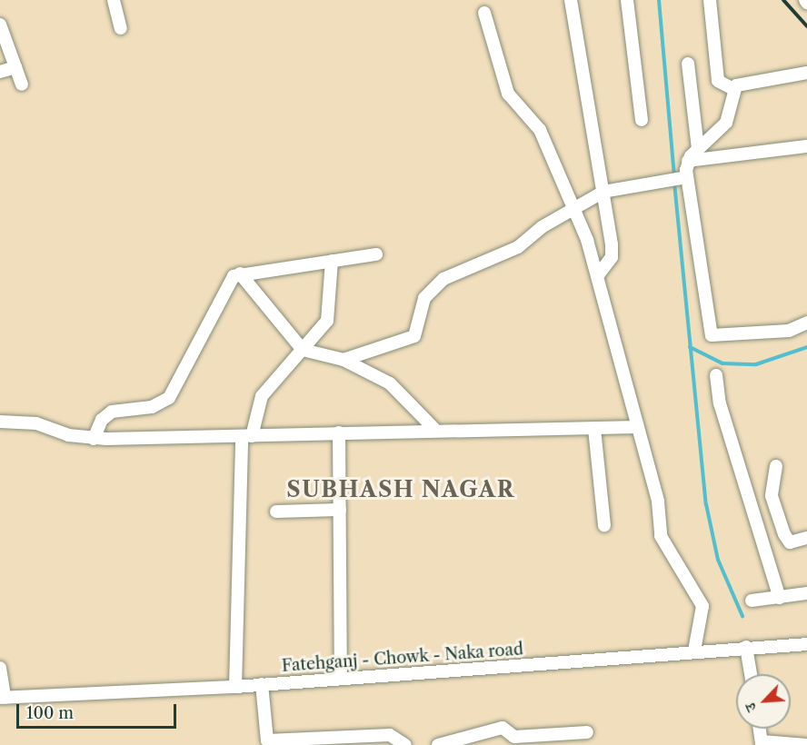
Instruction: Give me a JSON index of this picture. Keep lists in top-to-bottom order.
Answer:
{
  "streets": {
    "street": ["Fatehganj - Chowk - Naka road"]
  },
  "districts": ["SUBHASH NAGAR"],
  "scale_bar": "100 m",
  "north": "bottom left"
}
